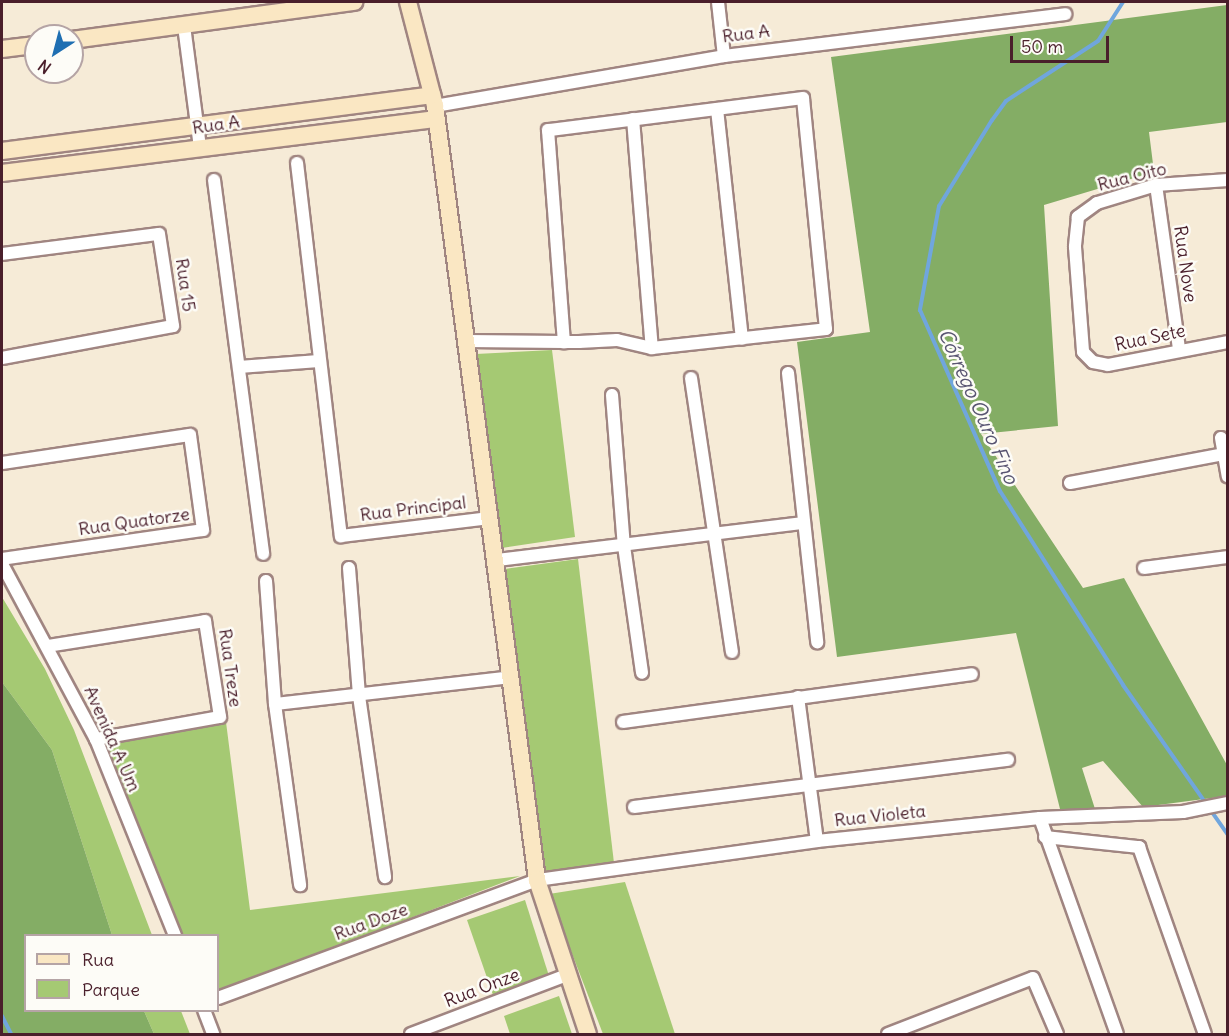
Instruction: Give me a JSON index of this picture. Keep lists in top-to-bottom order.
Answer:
{
  "streets": {
    "street": [
      "Rua A",
      "Rua Oito",
      "Rua Nove",
      "Rua 15",
      "Rua Sete",
      "Rua Principal",
      "Rua Quatorze",
      "Rua Treze",
      "Avenida A Um",
      "Rua Violeta",
      "Rua Doze",
      "Rua Onze"
    ]
  },
  "crossings": [
    ["Rua Oito", "Rua Nove"],
    ["Rua Oito", "Rua Sete"],
    ["Rua Nove", "Rua Sete"],
    ["Rua Treze", "Avenida A Um"],
    ["Rua Violeta", "Rua Doze"]
  ],
  "water": ["Córrego Ouro Fino"],
  "legend": ["Rua", "Parque"],
  "scale_bar": "50 m",
  "north": "bottom left"
}
